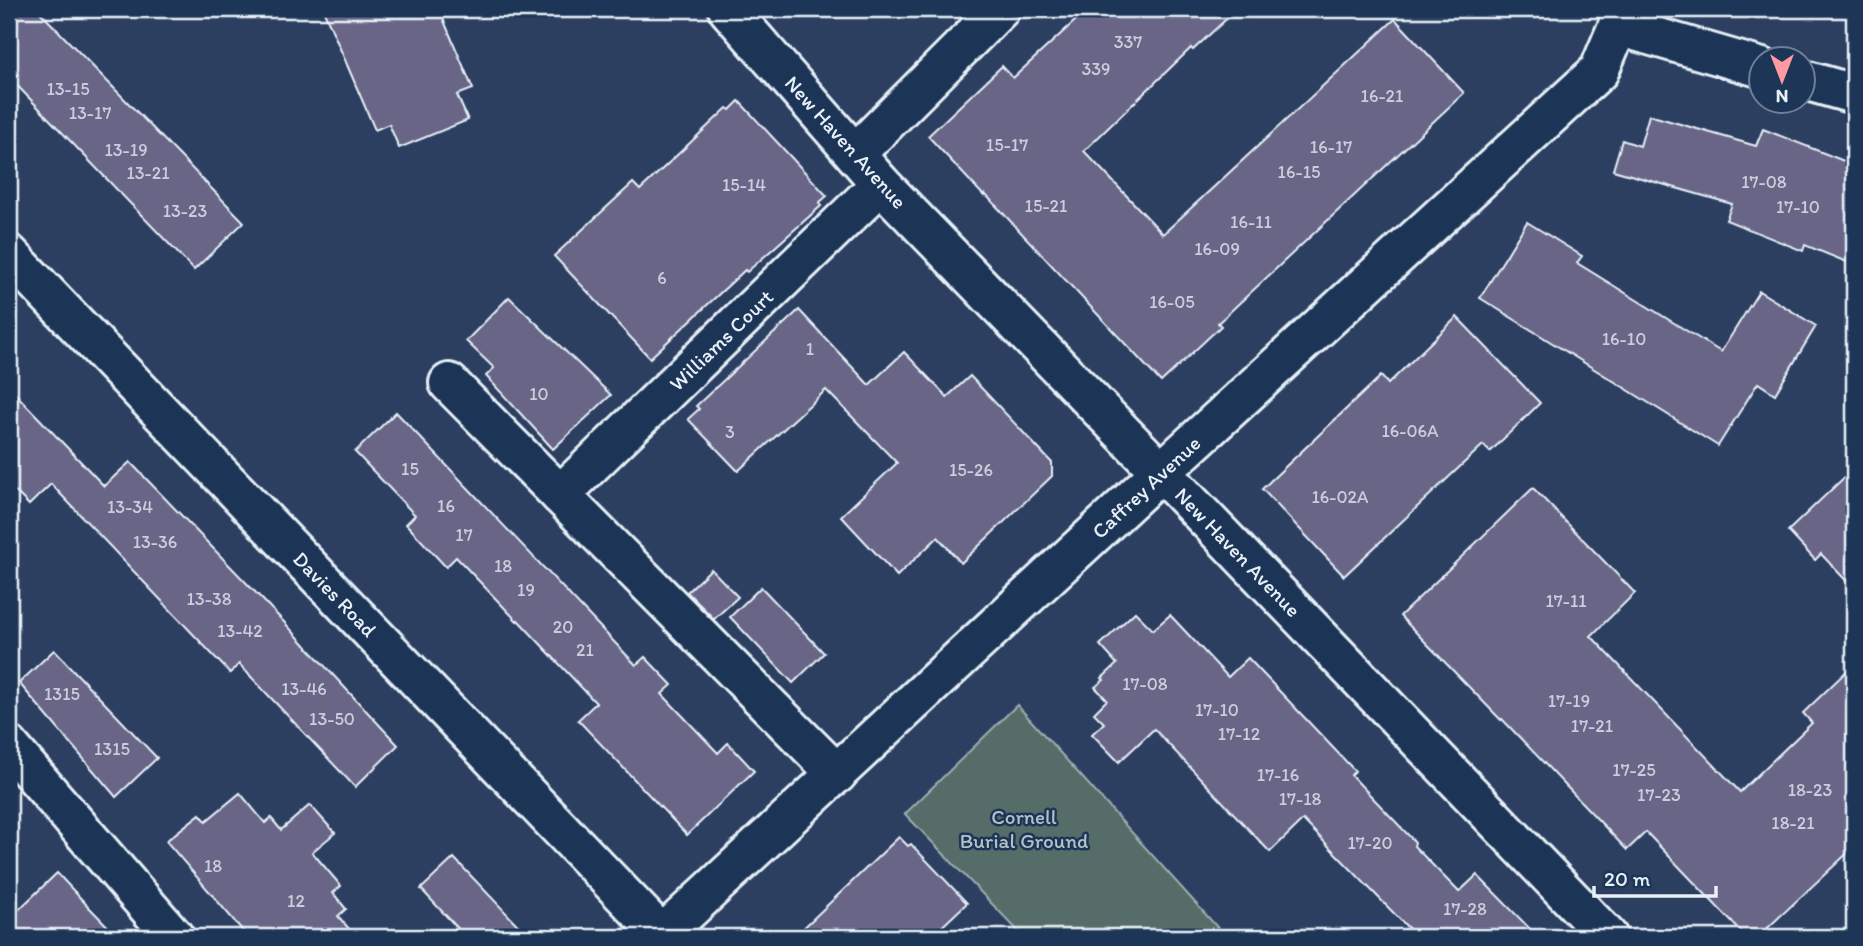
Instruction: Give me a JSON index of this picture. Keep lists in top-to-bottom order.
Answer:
{
  "streets": {
    "street": [
      "New Haven Avenue",
      "Williams Court",
      "Caffrey Avenue",
      "Davies Road"
    ]
  },
  "crossings": [
    ["New Haven Avenue", "Williams Court"],
    ["New Haven Avenue", "Caffrey Avenue"],
    ["Caffrey Avenue", "Davies Road"]
  ],
  "parks": ["Cornell Burial Ground"],
  "house_numbers": [
    "337",
    "339",
    "13-15",
    "16-21",
    "13-17",
    "15-17",
    "16-17",
    "13-19",
    "16-15",
    "13-21",
    "17-08",
    "15-14",
    "15-21",
    "17-10",
    "13-23",
    "16-11",
    "16-09",
    "6",
    "16-05",
    "16-10",
    "1",
    "10",
    "16-06A",
    "3",
    "15",
    "15-26",
    "16-02A",
    "16",
    "13-34",
    "17",
    "13-36",
    "18",
    "19",
    "13-38",
    "17-11",
    "20",
    "13-42",
    "21",
    "17-08",
    "13-46",
    "1315",
    "17-19",
    "17-10",
    "13-50",
    "17-21",
    "17-12",
    "1315",
    "17-25",
    "17-16",
    "18-23",
    "17-23",
    "17-18",
    "18-21",
    "17-20",
    "18",
    "12",
    "17-28"
  ],
  "scale_bar": "20 m",
  "north": "bottom"
}
